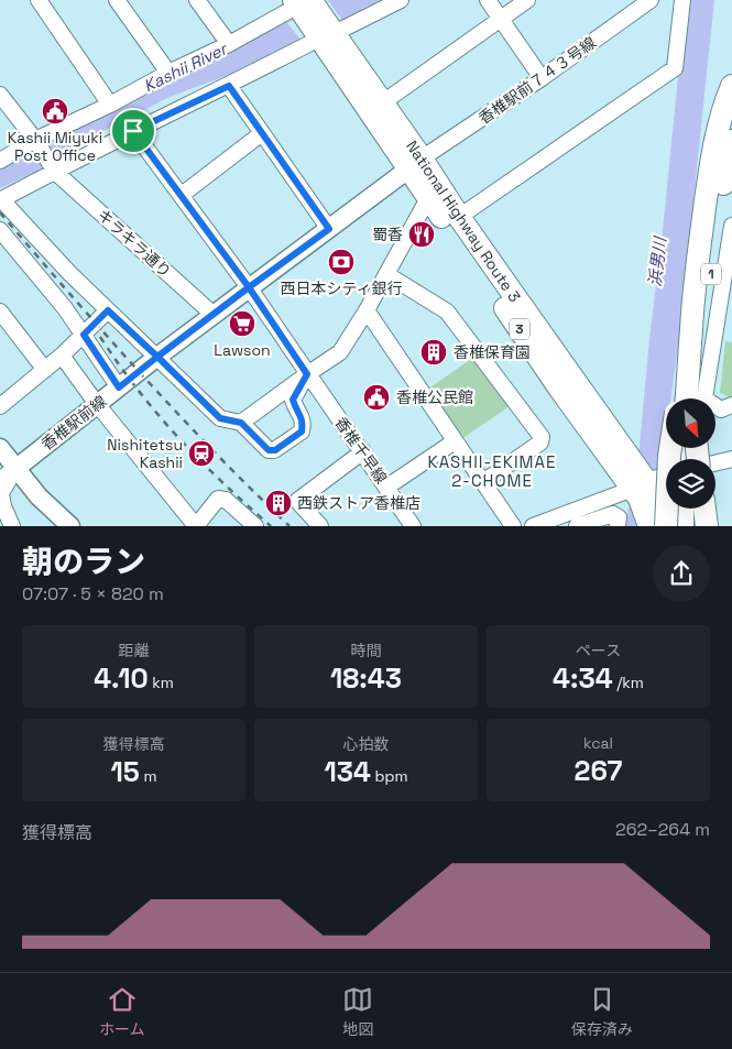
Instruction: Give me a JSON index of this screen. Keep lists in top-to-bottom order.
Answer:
{
  "streets": {
    "highway": ["National Highway Route 3", "1", "3"],
    "main road": ["香椎駅前線"],
    "street": ["香椎駅前７４３号線", "キラキラ通り", "香椎千早線"]
  },
  "crossings": [
    ["香椎駅前７４３号線", "National Highway Route 3"],
    ["香椎駅前７４３号線", "香椎駅前線"],
    ["National Highway Route 3", "香椎駅前線"],
    ["キラキラ通り", "香椎駅前線"],
    ["香椎駅前線", "香椎千早線"]
  ],
  "districts": ["KASHII-EKIMAE 2-CHOME"],
  "water": ["Kashii River", "浜男川"],
  "places": {
    "public building": ["Kashii Miyuki Post Office", "香椎公民館"],
    "restaurant": ["蜀香"],
    "bank": ["西日本シティ銀行"],
    "supermarket": ["Lawson"],
    "building": ["香椎保育園", "西鉄ストア香椎店"],
    "station": ["Nishitetsu Kashii"]
  },
  "north": "bottom right",
  "page": {
    "heading": ["朝のラン", "07:07 · 5 × 820 m"],
    "stats": [
      ["距離", "4.10 km"],
      ["時間", "18:43"],
      ["ペース", "4:34 /km"],
      ["獲得標高", "15 m"],
      ["心拍数", "134 bpm"],
      ["kcal", "267"]
    ],
    "chart": ["獲得標高", "262–264 m"],
    "tabs": ["ホーム", "地図", "保存済み"]
  }
}
